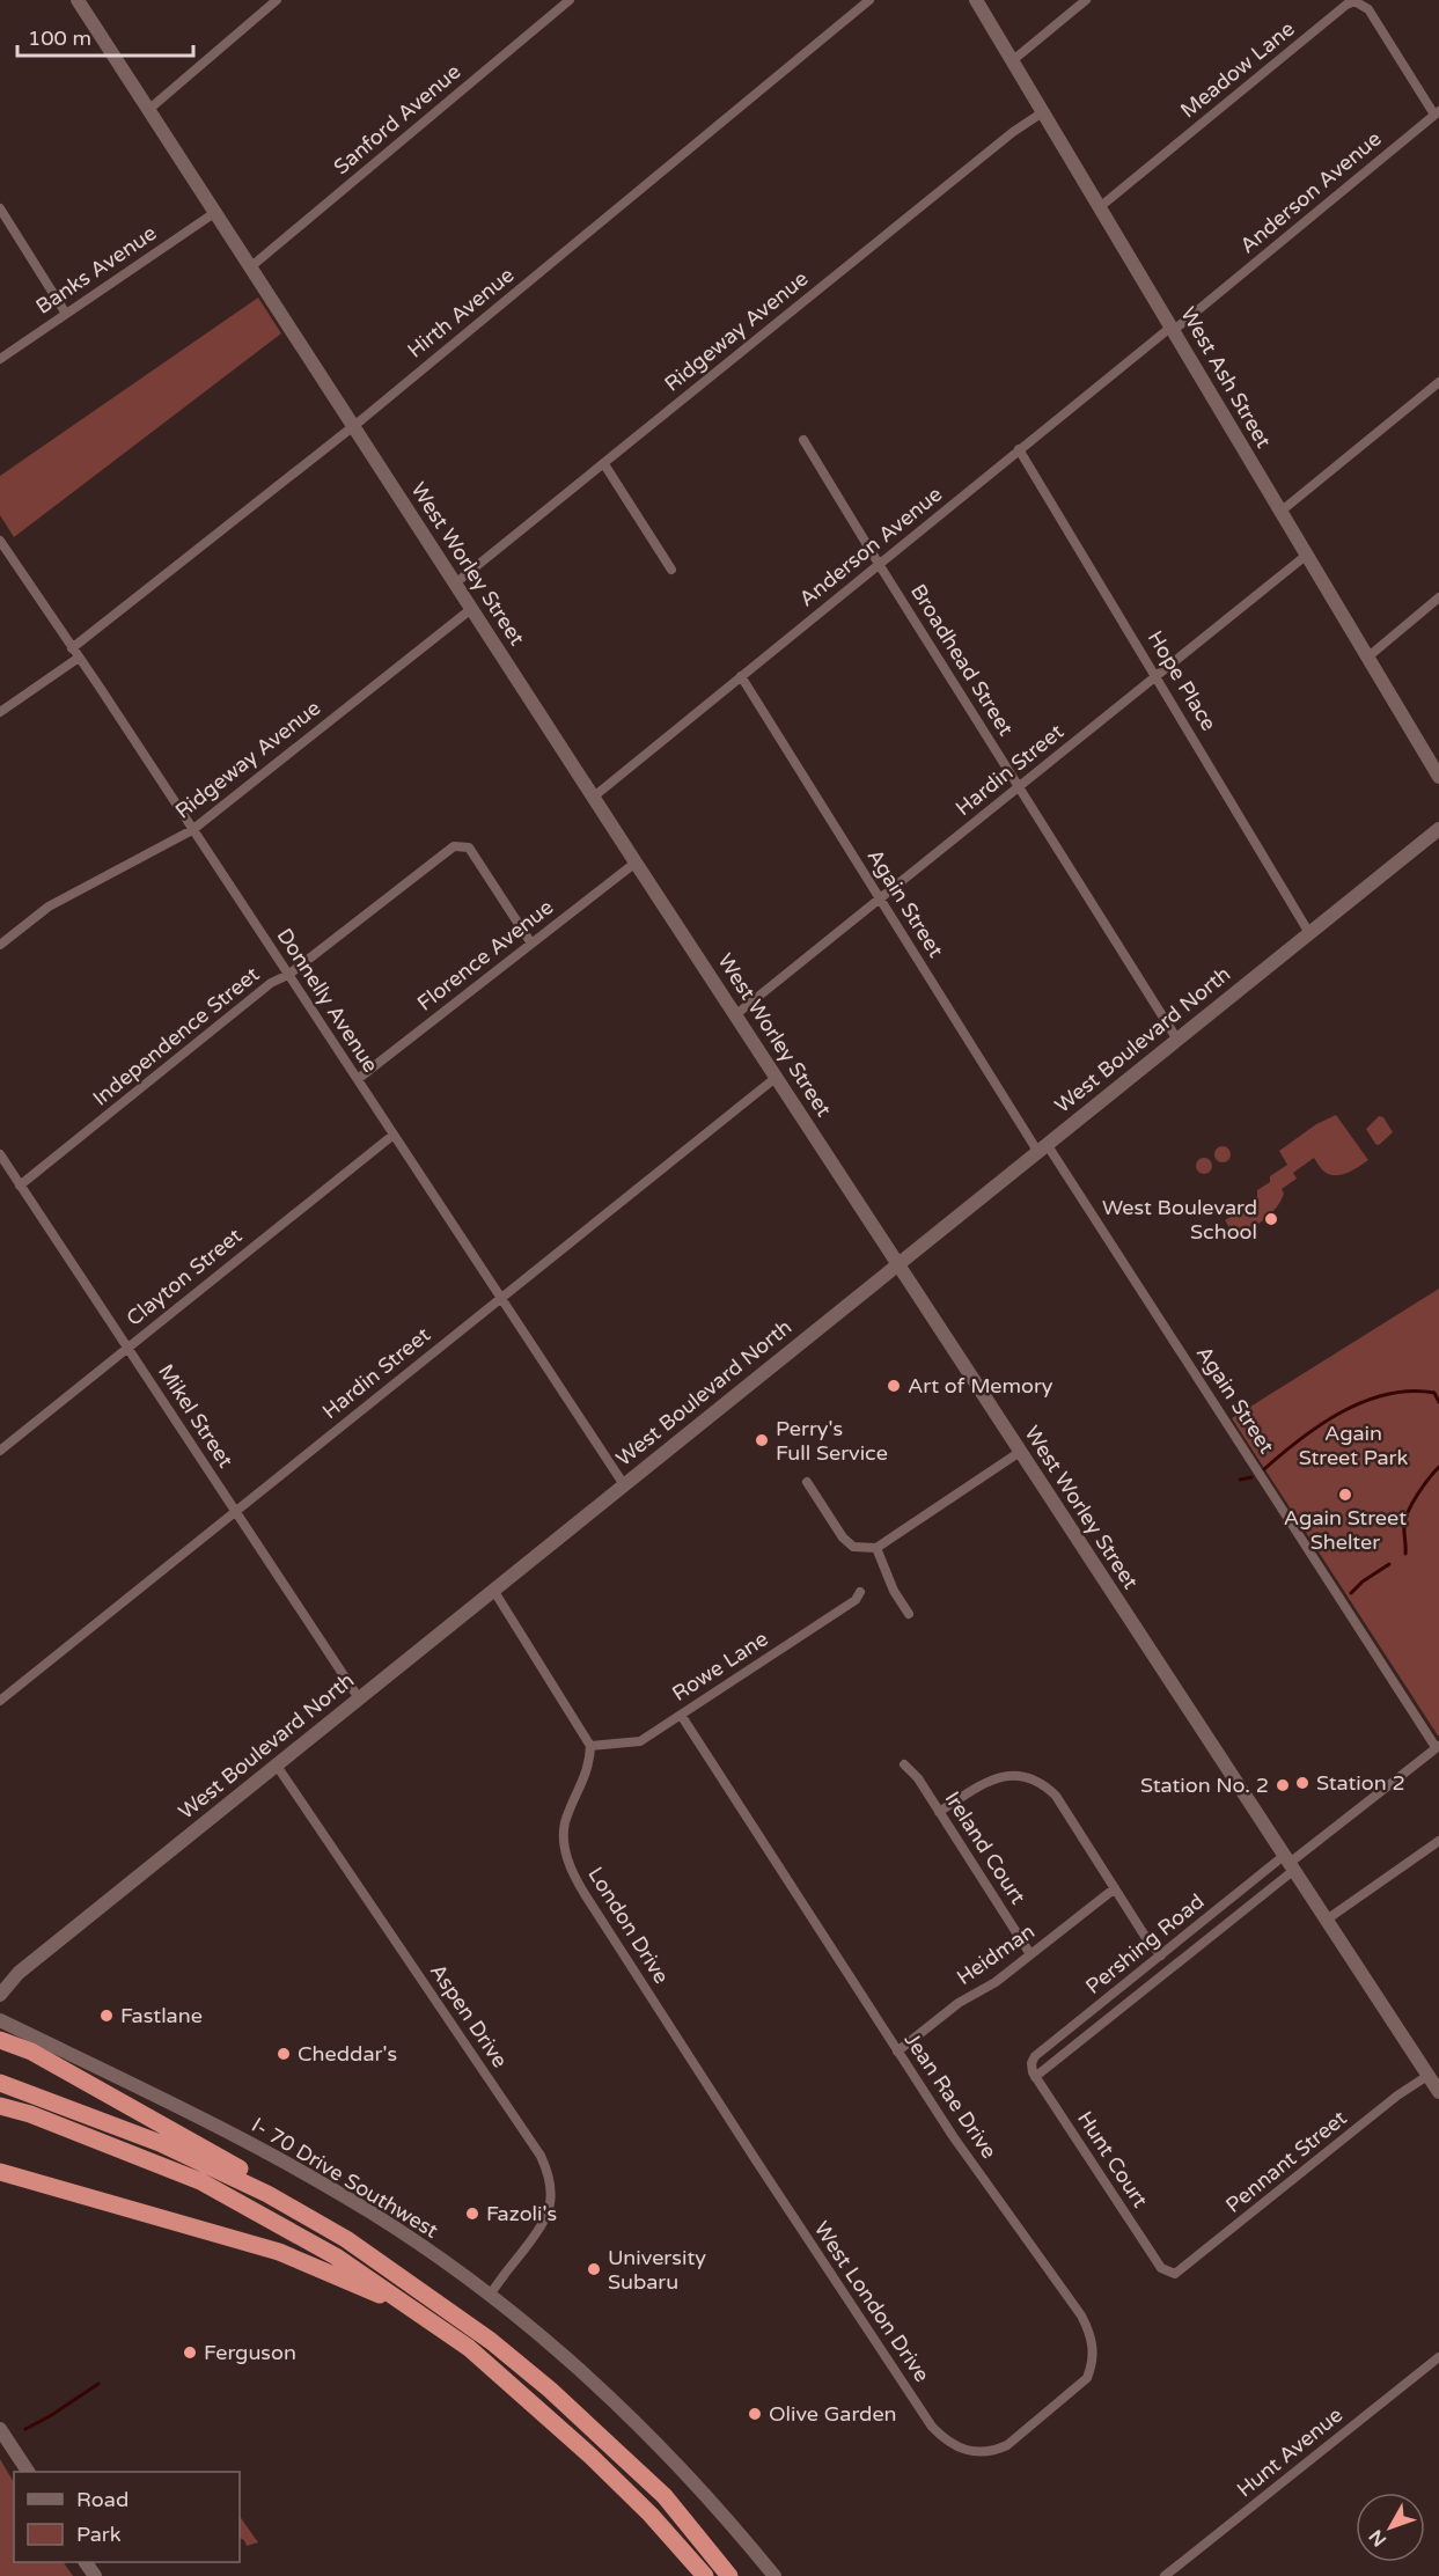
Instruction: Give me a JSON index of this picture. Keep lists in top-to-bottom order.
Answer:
{
  "streets": {
    "street": [
      "Meadow Lane",
      "Sanford Avenue",
      "Anderson Avenue",
      "Banks Avenue",
      "Hirth Avenue",
      "Ridgeway Avenue",
      "West Ash Street",
      "West Worley Street",
      "Broadhead Street",
      "Hope Place",
      "Hardin Street",
      "Again Street",
      "Florence Avenue",
      "Donnelly Avenue",
      "Independence Street",
      "West Boulevard North",
      "Clayton Street",
      "Mikel Street",
      "Rowe Lane",
      "Ireland Court",
      "London Drive",
      "Pershing Road",
      "Heidman",
      "Aspen Drive",
      "Jean Rae Drive",
      "Hunt Court",
      "Pennant Street",
      "I- 70 Drive Southwest",
      "West London Drive",
      "Hunt Avenue"
    ]
  },
  "crossings": [
    ["Meadow Lane", "Anderson Avenue"],
    ["Meadow Lane", "West Ash Street"],
    ["Sanford Avenue", "West Worley Street"],
    ["Anderson Avenue", "West Ash Street"],
    ["Anderson Avenue", "West Worley Street"],
    ["Anderson Avenue", "Broadhead Street"],
    ["Anderson Avenue", "Hope Place"],
    ["Anderson Avenue", "Again Street"],
    ["Banks Avenue", "West Worley Street"],
    ["Hirth Avenue", "West Worley Street"],
    ["Hirth Avenue", "Donnelly Avenue"],
    ["Ridgeway Avenue", "West Ash Street"],
    ["Ridgeway Avenue", "West Worley Street"],
    ["Ridgeway Avenue", "Donnelly Avenue"],
    ["West Ash Street", "Hardin Street"],
    ["West Worley Street", "Hardin Street"],
    ["West Worley Street", "Florence Avenue"],
    ["West Worley Street", "West Boulevard North"],
    ["West Worley Street", "Pershing Road"],
    ["West Worley Street", "Pennant Street"],
    ["Broadhead Street", "Hardin Street"],
    ["Broadhead Street", "West Boulevard North"],
    ["Hope Place", "Hardin Street"],
    ["Hope Place", "West Boulevard North"],
    ["Hardin Street", "Again Street"],
    ["Hardin Street", "Donnelly Avenue"],
    ["Hardin Street", "Mikel Street"],
    ["Again Street", "West Boulevard North"],
    ["Again Street", "Pershing Road"],
    ["Florence Avenue", "Donnelly Avenue"],
    ["Florence Avenue", "Independence Street"],
    ["Donnelly Avenue", "Independence Street"],
    ["Donnelly Avenue", "West Boulevard North"],
    ["Donnelly Avenue", "Clayton Street"],
    ["Independence Street", "Mikel Street"],
    ["West Boulevard North", "Mikel Street"],
    ["West Boulevard North", "Aspen Drive"],
    ["Clayton Street", "Mikel Street"],
    ["Rowe Lane", "London Drive"],
    ["Rowe Lane", "Jean Rae Drive"],
    ["Ireland Court", "Heidman"],
    ["London Drive", "West London Drive"],
    ["Pershing Road", "Hunt Court"],
    ["Heidman", "Jean Rae Drive"],
    ["Aspen Drive", "I- 70 Drive Southwest"],
    ["Jean Rae Drive", "West London Drive"],
    ["Hunt Court", "Pennant Street"]
  ],
  "parks": ["Again Street Park"],
  "places": [
    "West Boulevard School",
    "Art of Memory",
    "Perry's Full Service",
    "Again Street Shelter",
    "Station 2",
    "Station No. 2",
    "Fastlane",
    "Cheddar's",
    "Fazoli's",
    "University Subaru",
    "Ferguson",
    "Olive Garden"
  ],
  "legend": ["Road", "Park"],
  "scale_bar": "100 m",
  "north": "bottom left"
}
